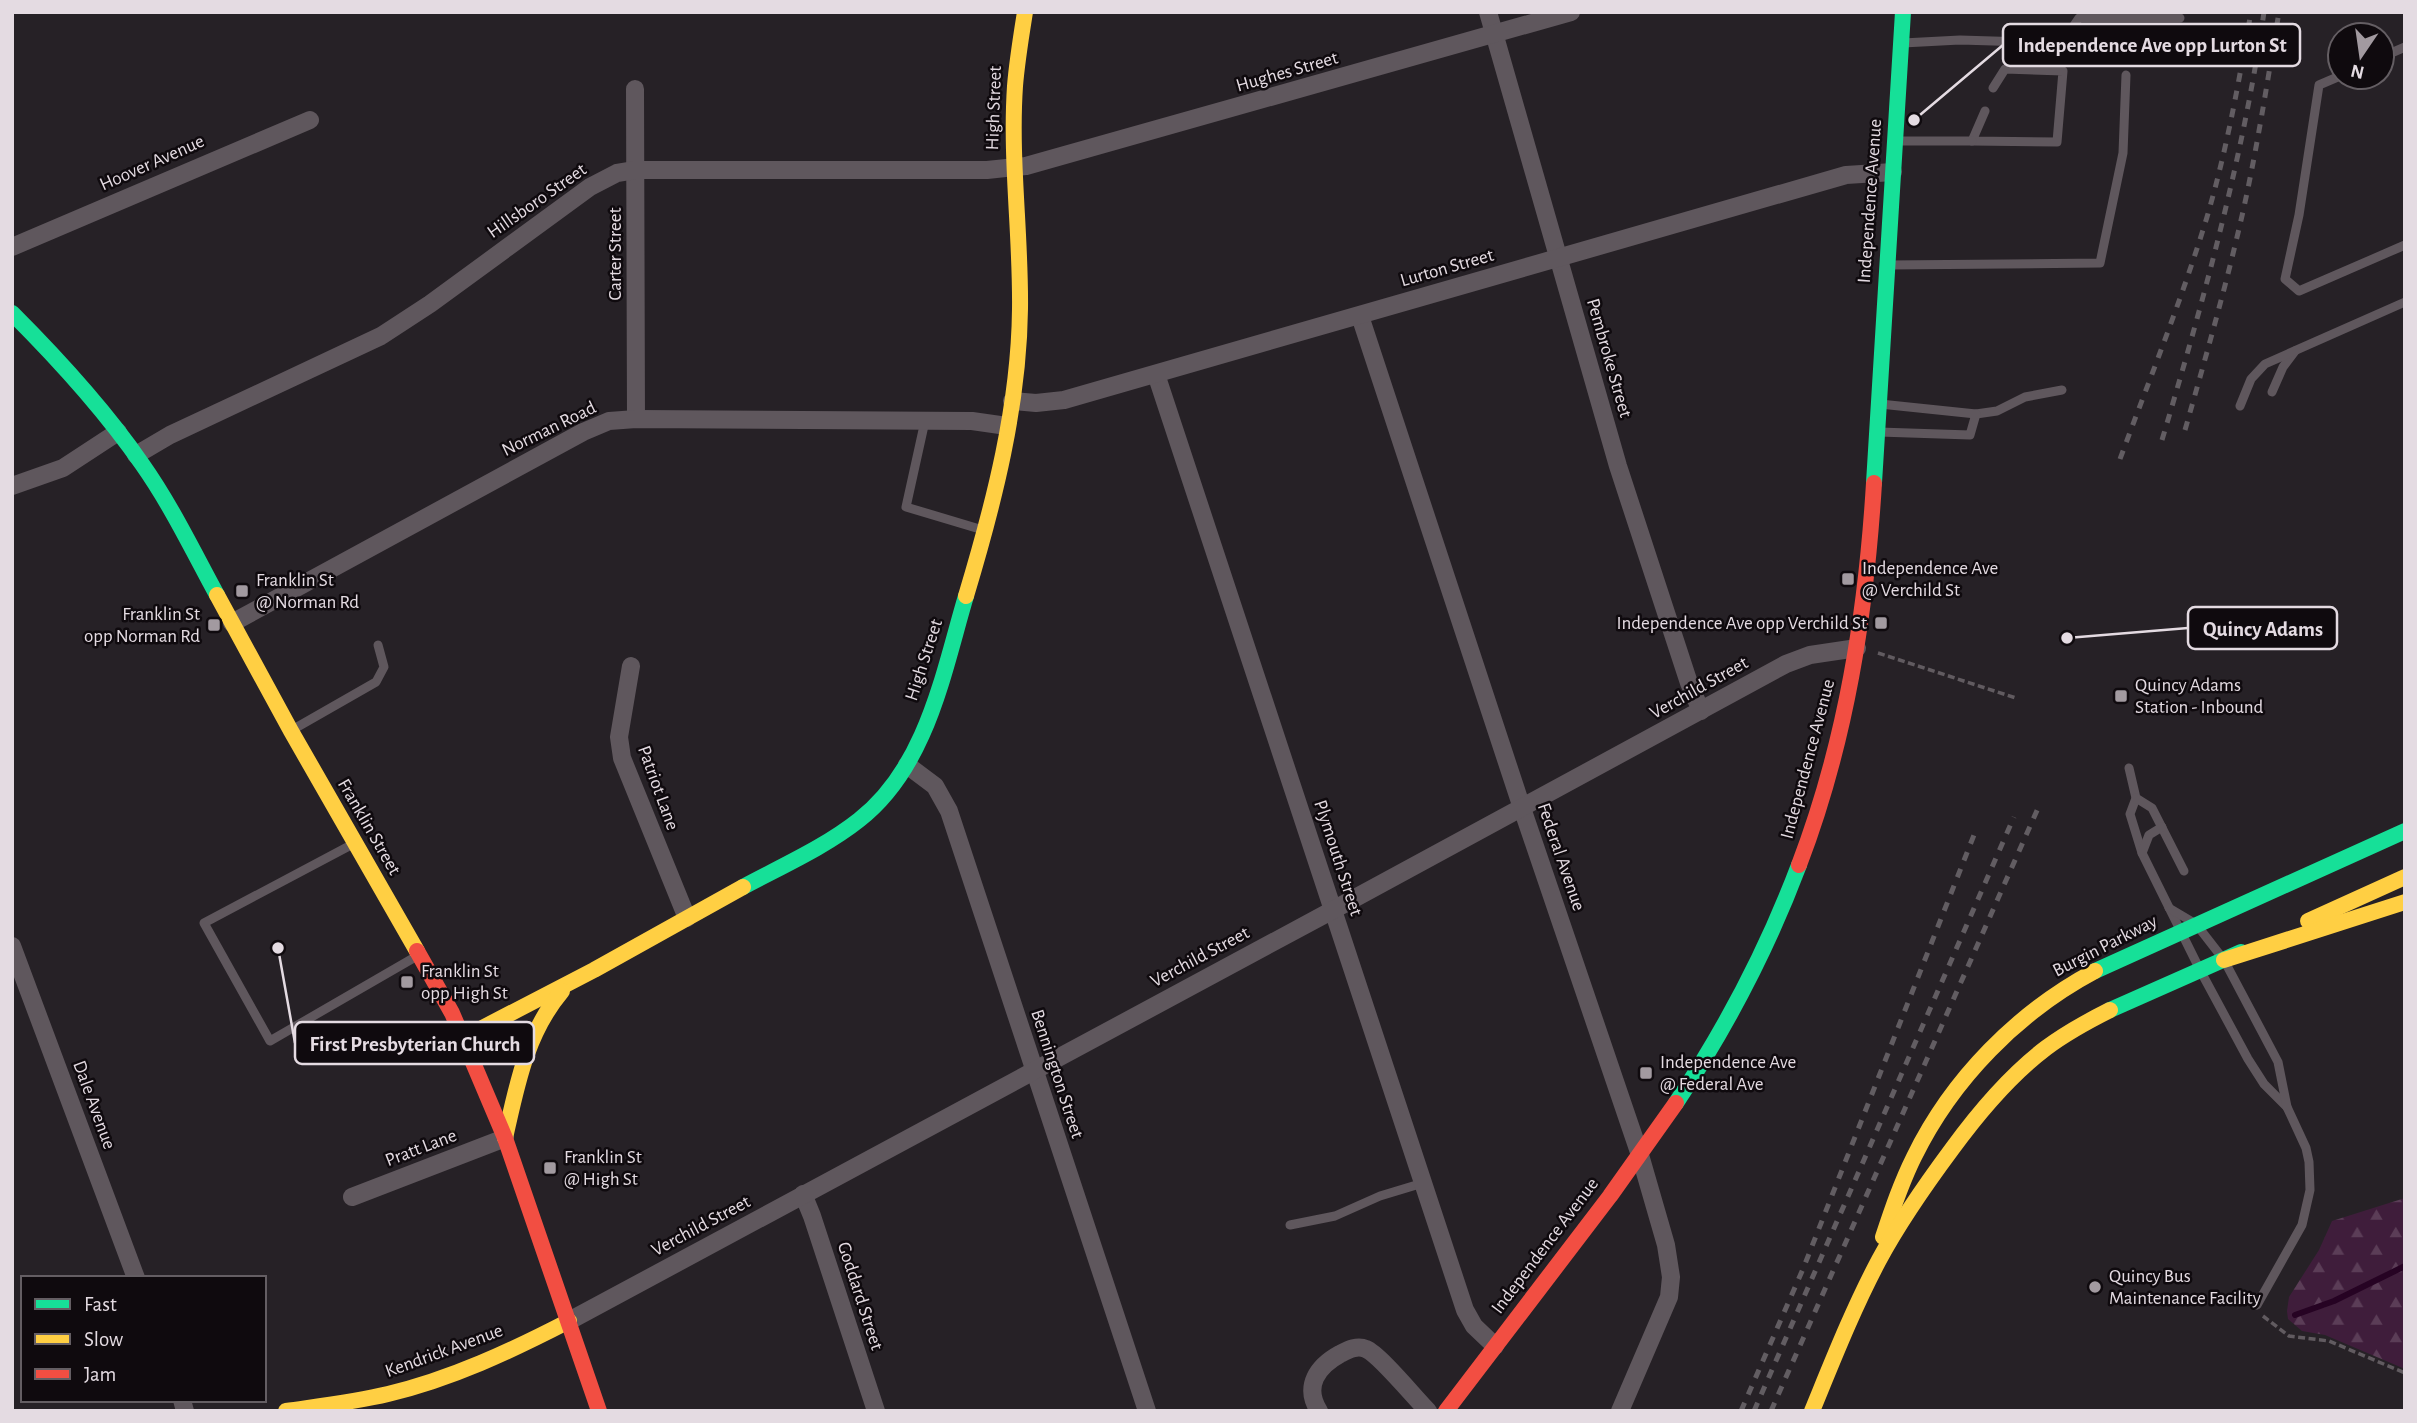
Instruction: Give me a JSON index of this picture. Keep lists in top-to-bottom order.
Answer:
{
  "streets": {
    "main road": [
      "High Street",
      "Independence Avenue",
      "Franklin Street",
      "Burgin Parkway",
      "Kendrick Avenue"
    ],
    "street": [
      "Hughes Street",
      "Hoover Avenue",
      "Hillsboro Street",
      "Carter Street",
      "Lurton Street",
      "Pembroke Street",
      "Norman Road",
      "Verchild Street",
      "Patriot Lane",
      "Federal Avenue",
      "Plymouth Street",
      "Bennington Street",
      "Dale Avenue",
      "Pratt Lane",
      "Goddard Street"
    ]
  },
  "crossings": [
    ["Hughes Street", "High Street"],
    ["Hughes Street", "Hillsboro Street"],
    ["Hughes Street", "Pembroke Street"],
    ["High Street", "Hillsboro Street"],
    ["High Street", "Lurton Street"],
    ["High Street", "Norman Road"],
    ["High Street", "Patriot Lane"],
    ["High Street", "Franklin Street"],
    ["High Street", "Bennington Street"],
    ["Hillsboro Street", "Carter Street"],
    ["Hillsboro Street", "Franklin Street"],
    ["Independence Avenue", "Lurton Street"],
    ["Independence Avenue", "Verchild Street"],
    ["Independence Avenue", "Federal Avenue"],
    ["Independence Avenue", "Plymouth Street"],
    ["Carter Street", "Norman Road"],
    ["Lurton Street", "Pembroke Street"],
    ["Lurton Street", "Federal Avenue"],
    ["Lurton Street", "Plymouth Street"],
    ["Pembroke Street", "Verchild Street"],
    ["Norman Road", "Franklin Street"],
    ["Verchild Street", "Franklin Street"],
    ["Verchild Street", "Federal Avenue"],
    ["Verchild Street", "Plymouth Street"],
    ["Verchild Street", "Bennington Street"],
    ["Verchild Street", "Goddard Street"],
    ["Verchild Street", "Kendrick Avenue"],
    ["Franklin Street", "Pratt Lane"],
    ["Franklin Street", "Kendrick Avenue"]
  ],
  "places": {
    "other": [
      "Independence Ave opp Lurton St",
      "Quincy Adams",
      "First Presbyterian Church",
      "Quincy Bus Maintenance Facility"
    ],
    "transit": [
      "Independence Ave @ Verchild St",
      "Franklin St @ Norman Rd",
      "Independence Ave opp Verchild St",
      "Franklin St opp Norman Rd",
      "Quincy Adams Station - Inbound",
      "Franklin St opp High St",
      "Independence Ave @ Federal Ave",
      "Franklin St @ High St"
    ]
  },
  "legend": ["Fast", "Slow", "Jam"],
  "north": "bottom"
}
